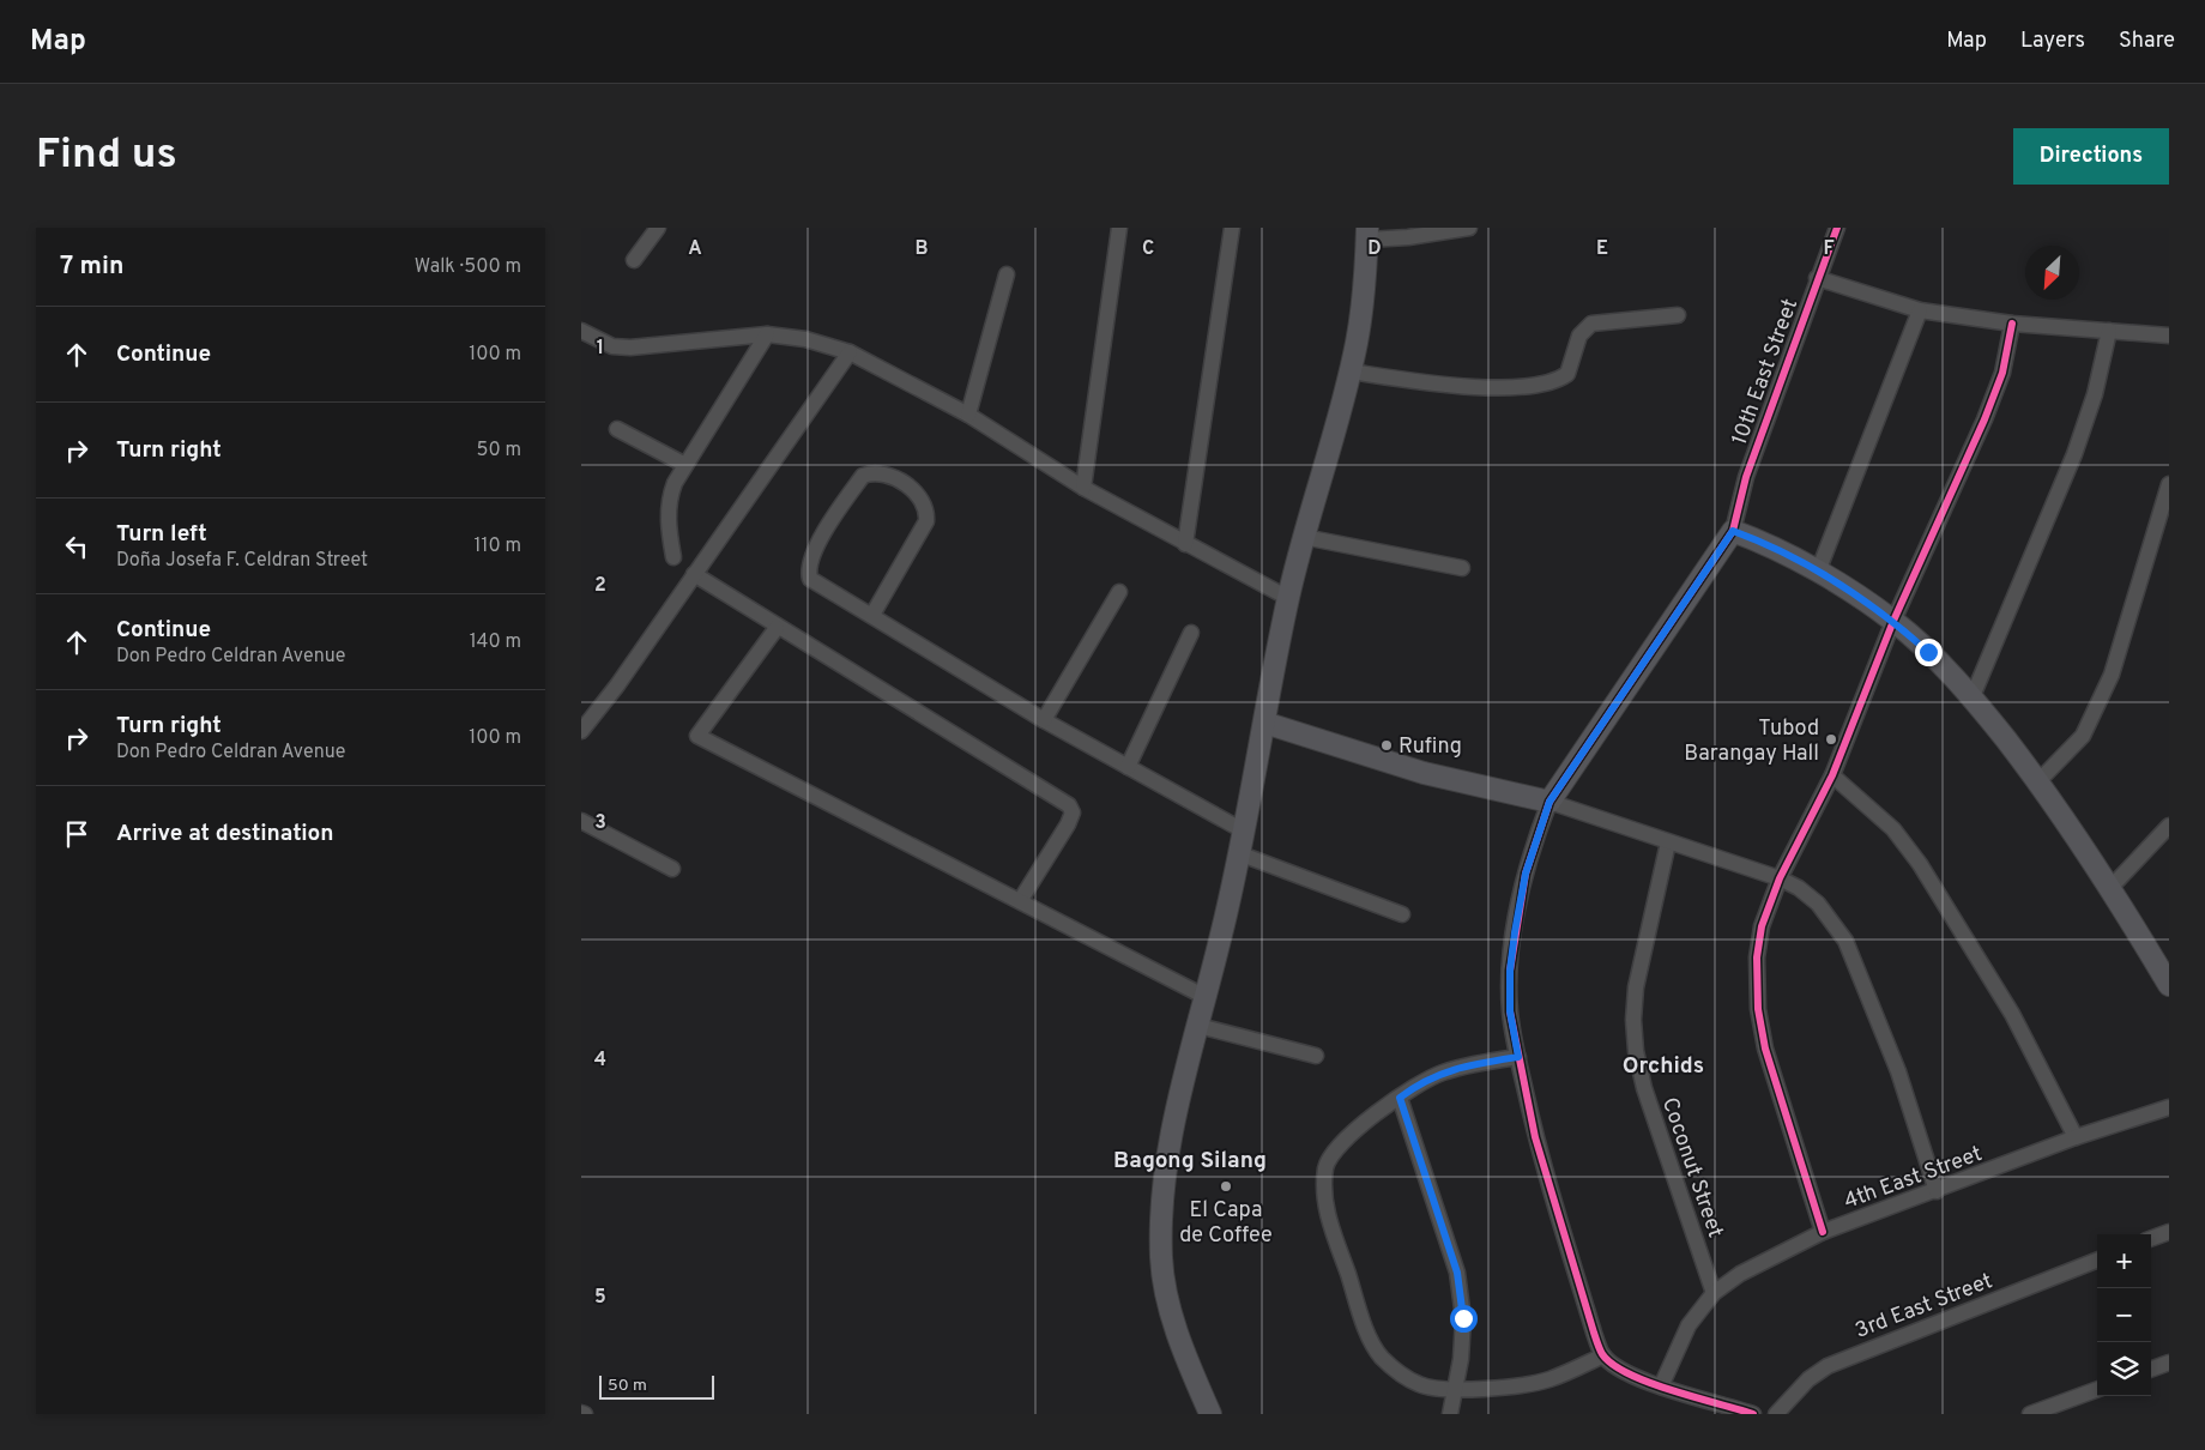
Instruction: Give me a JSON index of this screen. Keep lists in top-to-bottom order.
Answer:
{
  "streets": {
    "street": [
      "10th East Street",
      "Coconut Street",
      "4th East Street",
      "3rd East Street"
    ]
  },
  "crossings": [
    ["Coconut Street", "4th East Street"]
  ],
  "districts": ["Orchids", "Bagong Silang"],
  "places": ["Tubod Barangay Hall", "Rufing", "El Capa de Coffee"],
  "scale_bar": "50 m",
  "north": "bottom left",
  "page": {
    "header": "Map",
    "nav": ["Map", "Layers", "Share"],
    "buttons": "Directions",
    "title": "Find us",
    "heading": ["7 min", "Walk · 500 m"],
    "list": [
      ["Continue", "100 m"],
      ["Turn right", "50 m"],
      ["Turn left", "Doña Josefa F. Celdran Street", "110 m"],
      ["Continue", "Don Pedro Celdran Avenue", "140 m"],
      ["Turn right", "Don Pedro Celdran Avenue", "100 m"],
      "Arrive at destination"
    ],
    "map_buttons": ["+", "−"],
    "scale": "50 m"
  },
  "grid": {
    "columns": [
      "A",
      "B",
      "C",
      "D",
      "E",
      "F"
    ],
    "rows": [
      "1",
      "2",
      "3",
      "4",
      "5"
    ]
  }
}
